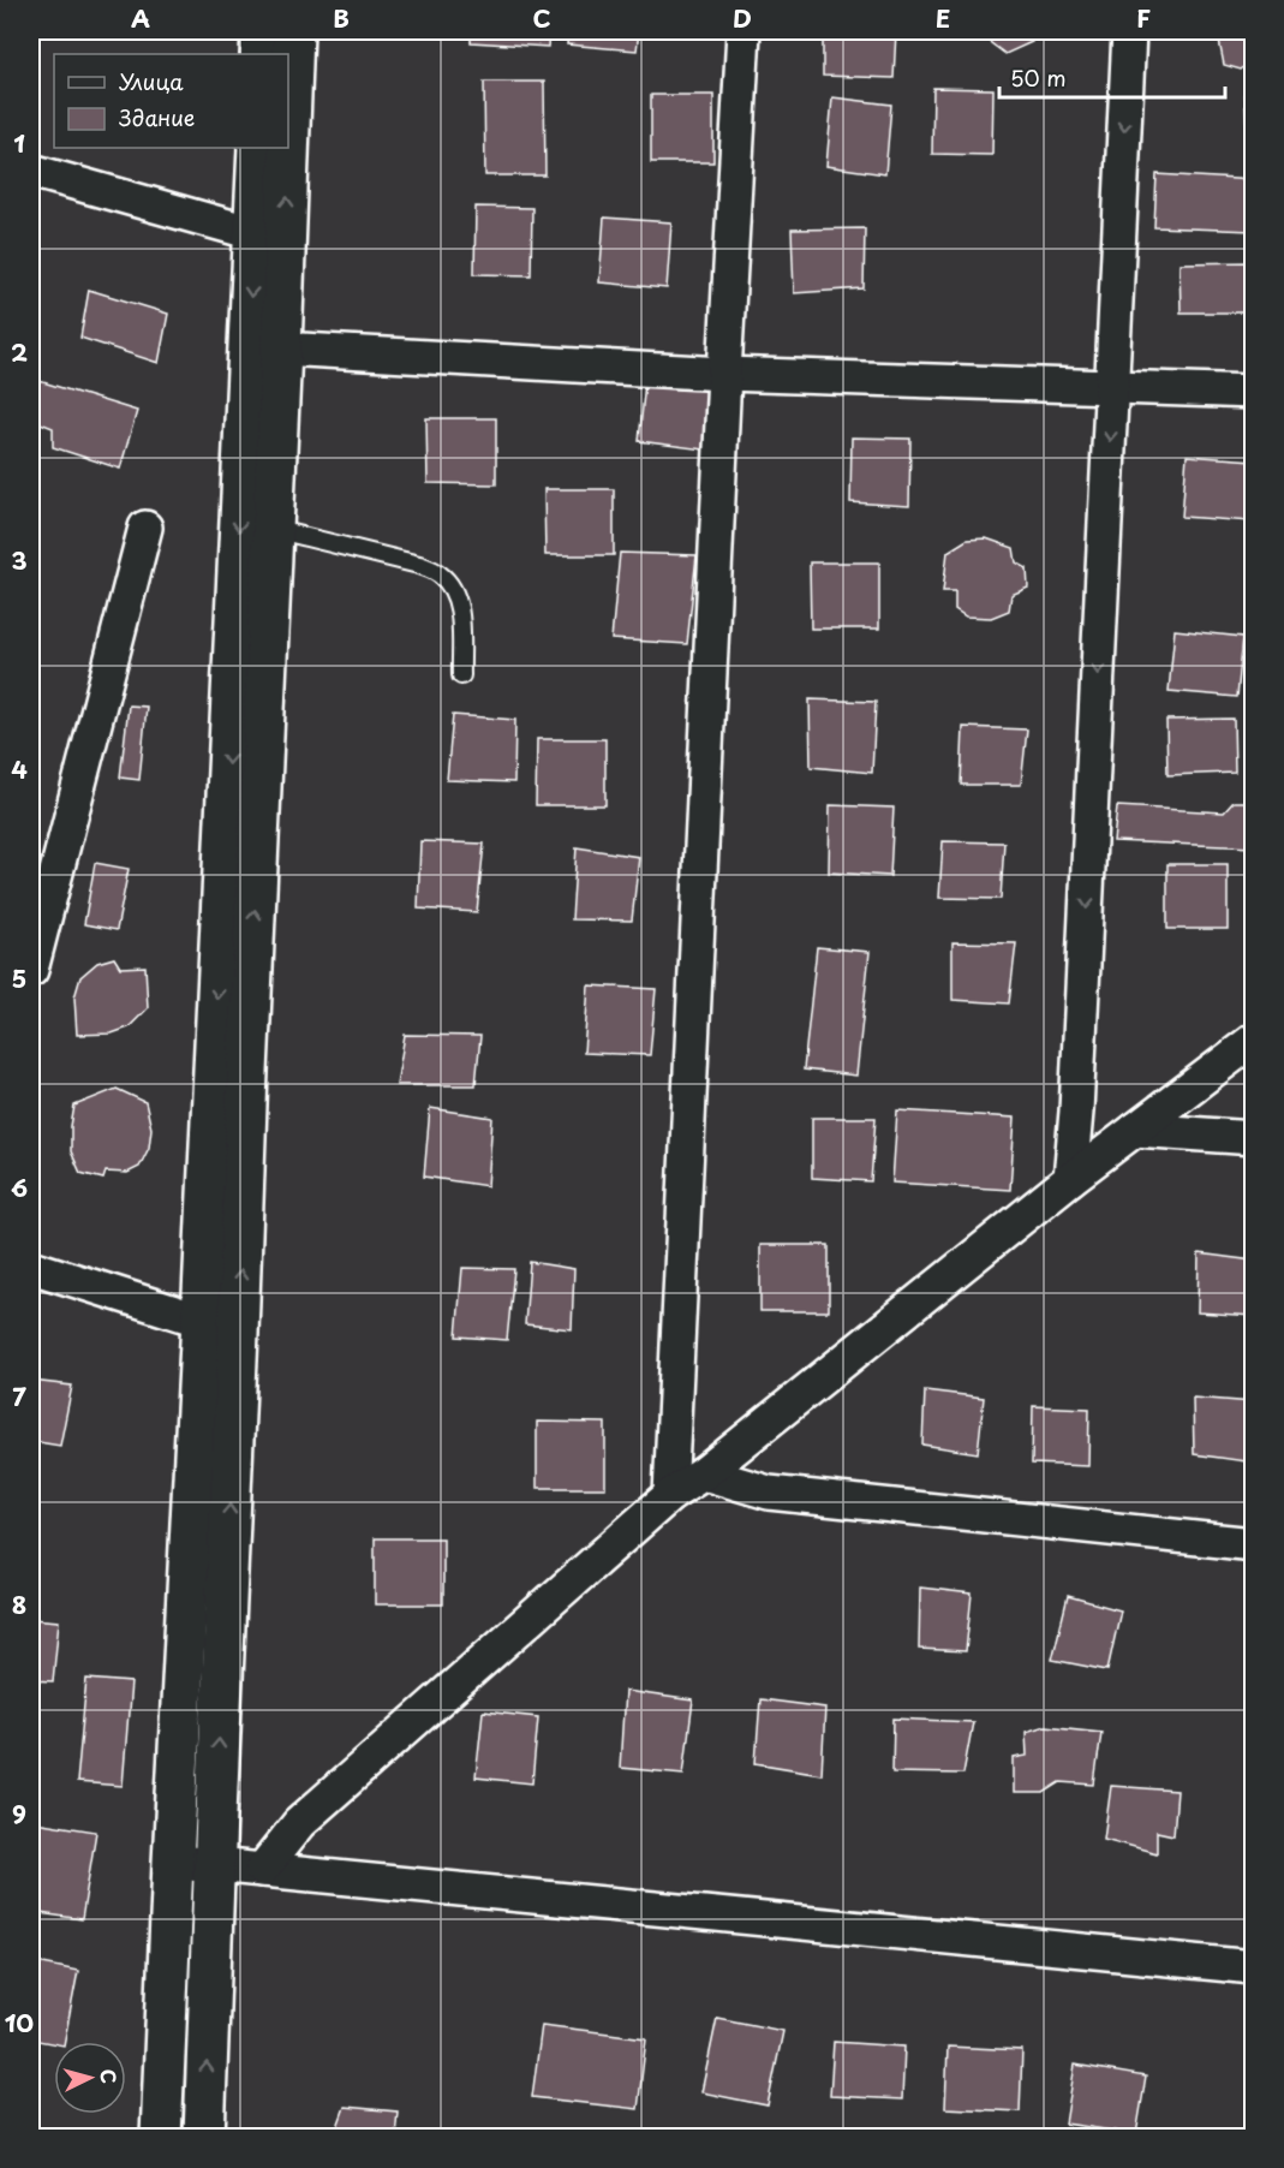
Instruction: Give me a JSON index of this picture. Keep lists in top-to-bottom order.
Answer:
{
  "legend": ["Улица", "Здание"],
  "scale_bar": "50 m",
  "north": "right",
  "grid": {
    "columns": [
      "A",
      "B",
      "C",
      "D",
      "E",
      "F"
    ],
    "rows": [
      "1",
      "2",
      "3",
      "4",
      "5",
      "6",
      "7",
      "8",
      "9",
      "10"
    ]
  }
}
